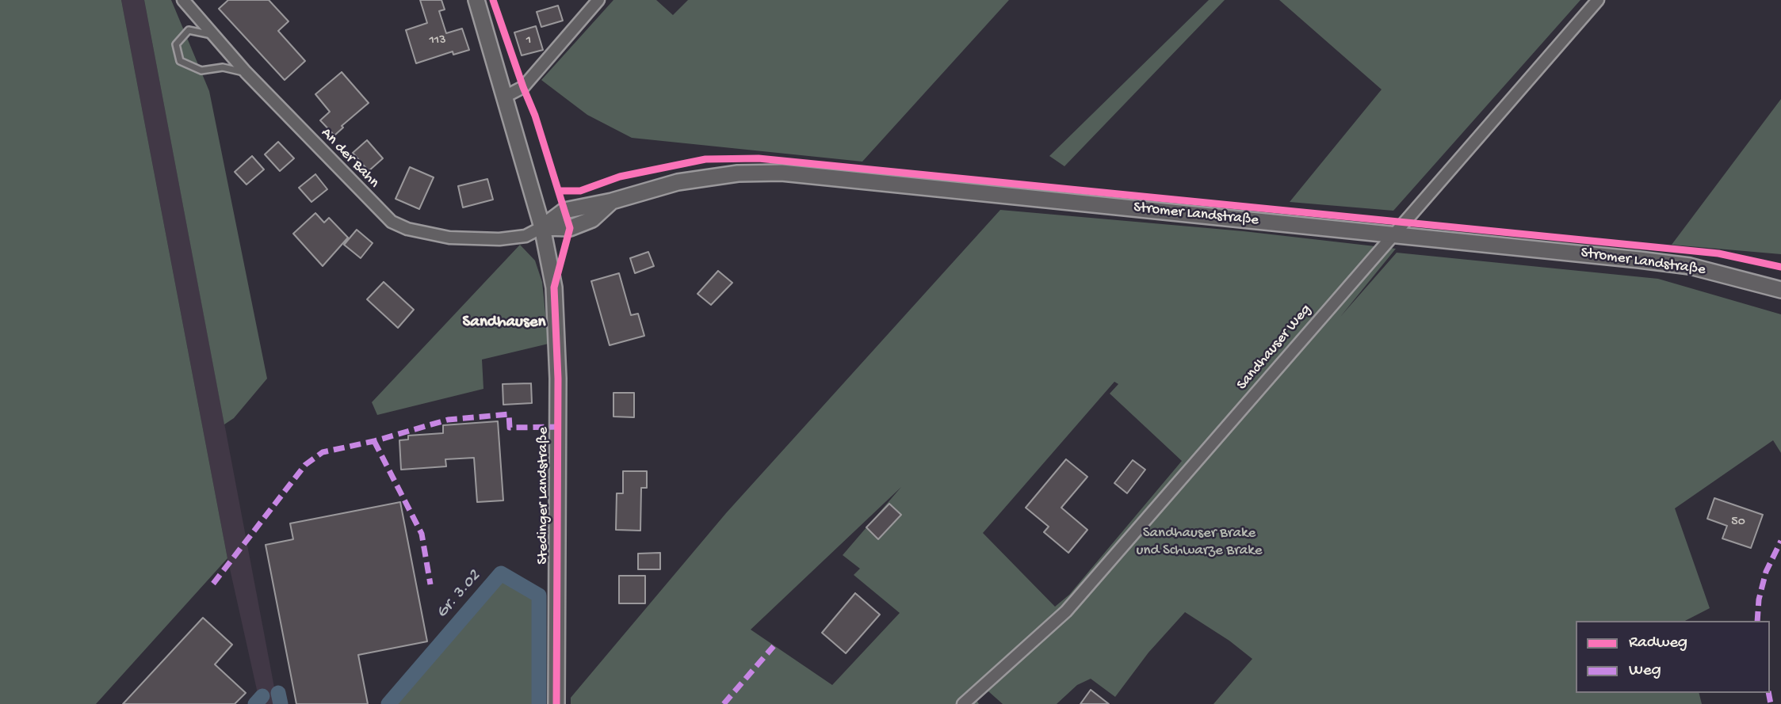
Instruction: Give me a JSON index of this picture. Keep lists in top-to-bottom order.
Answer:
{
  "streets": {
    "main road": ["Stromer Landstraße", "Stedinger Landstraße"],
    "street": ["An der Bahn", "Sandhauser Weg"]
  },
  "crossings": [
    ["An der Bahn", "Stromer Landstraße"],
    ["An der Bahn", "Stedinger Landstraße"],
    ["Stromer Landstraße", "Sandhauser Weg"],
    ["Stromer Landstraße", "Stedinger Landstraße"]
  ],
  "districts": ["Sandhausen"],
  "water": ["Gr. 3.02"],
  "parks": ["Sandhauser Brake und Schwarze Brake"],
  "house_numbers": ["113", "1", "50"],
  "legend": ["Radweg", "Weg"]
}
